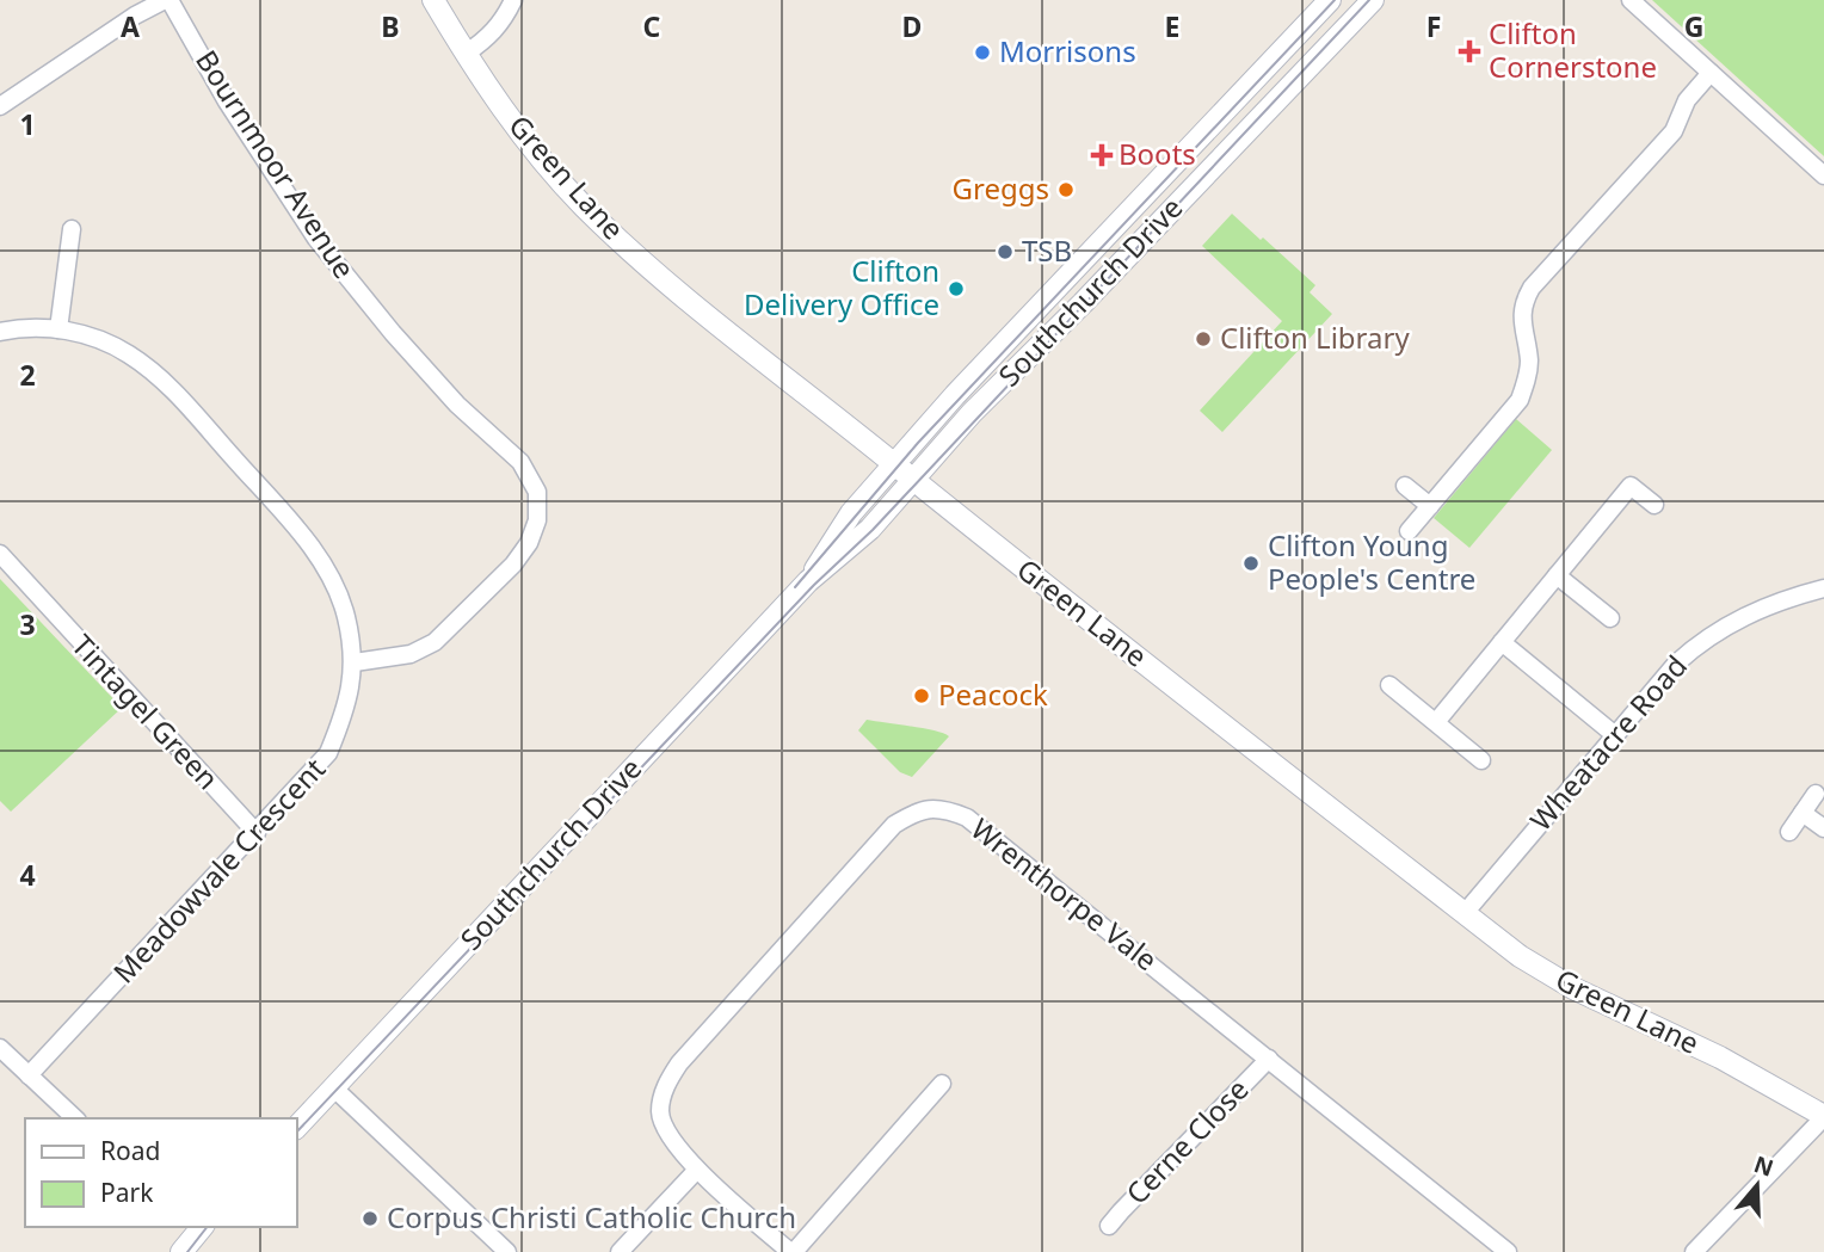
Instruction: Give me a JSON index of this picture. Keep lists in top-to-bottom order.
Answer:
{
  "streets": {
    "street": [
      "Bournmoor Avenue",
      "Green Lane",
      "Southchurch Drive",
      "Tintagel Green",
      "Wheatacre Road",
      "Meadowvale Crescent",
      "Wrenthorpe Vale",
      "Cerne Close"
    ]
  },
  "crossings": [
    ["Bournmoor Avenue", "Meadowvale Crescent"],
    ["Green Lane", "Southchurch Drive"],
    ["Green Lane", "Wheatacre Road"],
    ["Tintagel Green", "Meadowvale Crescent"],
    ["Wrenthorpe Vale", "Cerne Close"]
  ],
  "places": {
    "health": ["Clifton Cornerstone", "Boots"],
    "other": [
      "Morrisons",
      "Greggs",
      "TSB",
      "Clifton Delivery Office",
      "Clifton Library",
      "Clifton Young People's Centre",
      "Peacock",
      "Corpus Christi Catholic Church"
    ]
  },
  "legend": ["Road", "Park"],
  "north": "top",
  "grid": {
    "columns": [
      "A",
      "B",
      "C",
      "D",
      "E",
      "F",
      "G"
    ],
    "rows": [
      "1",
      "2",
      "3",
      "4"
    ]
  }
}
